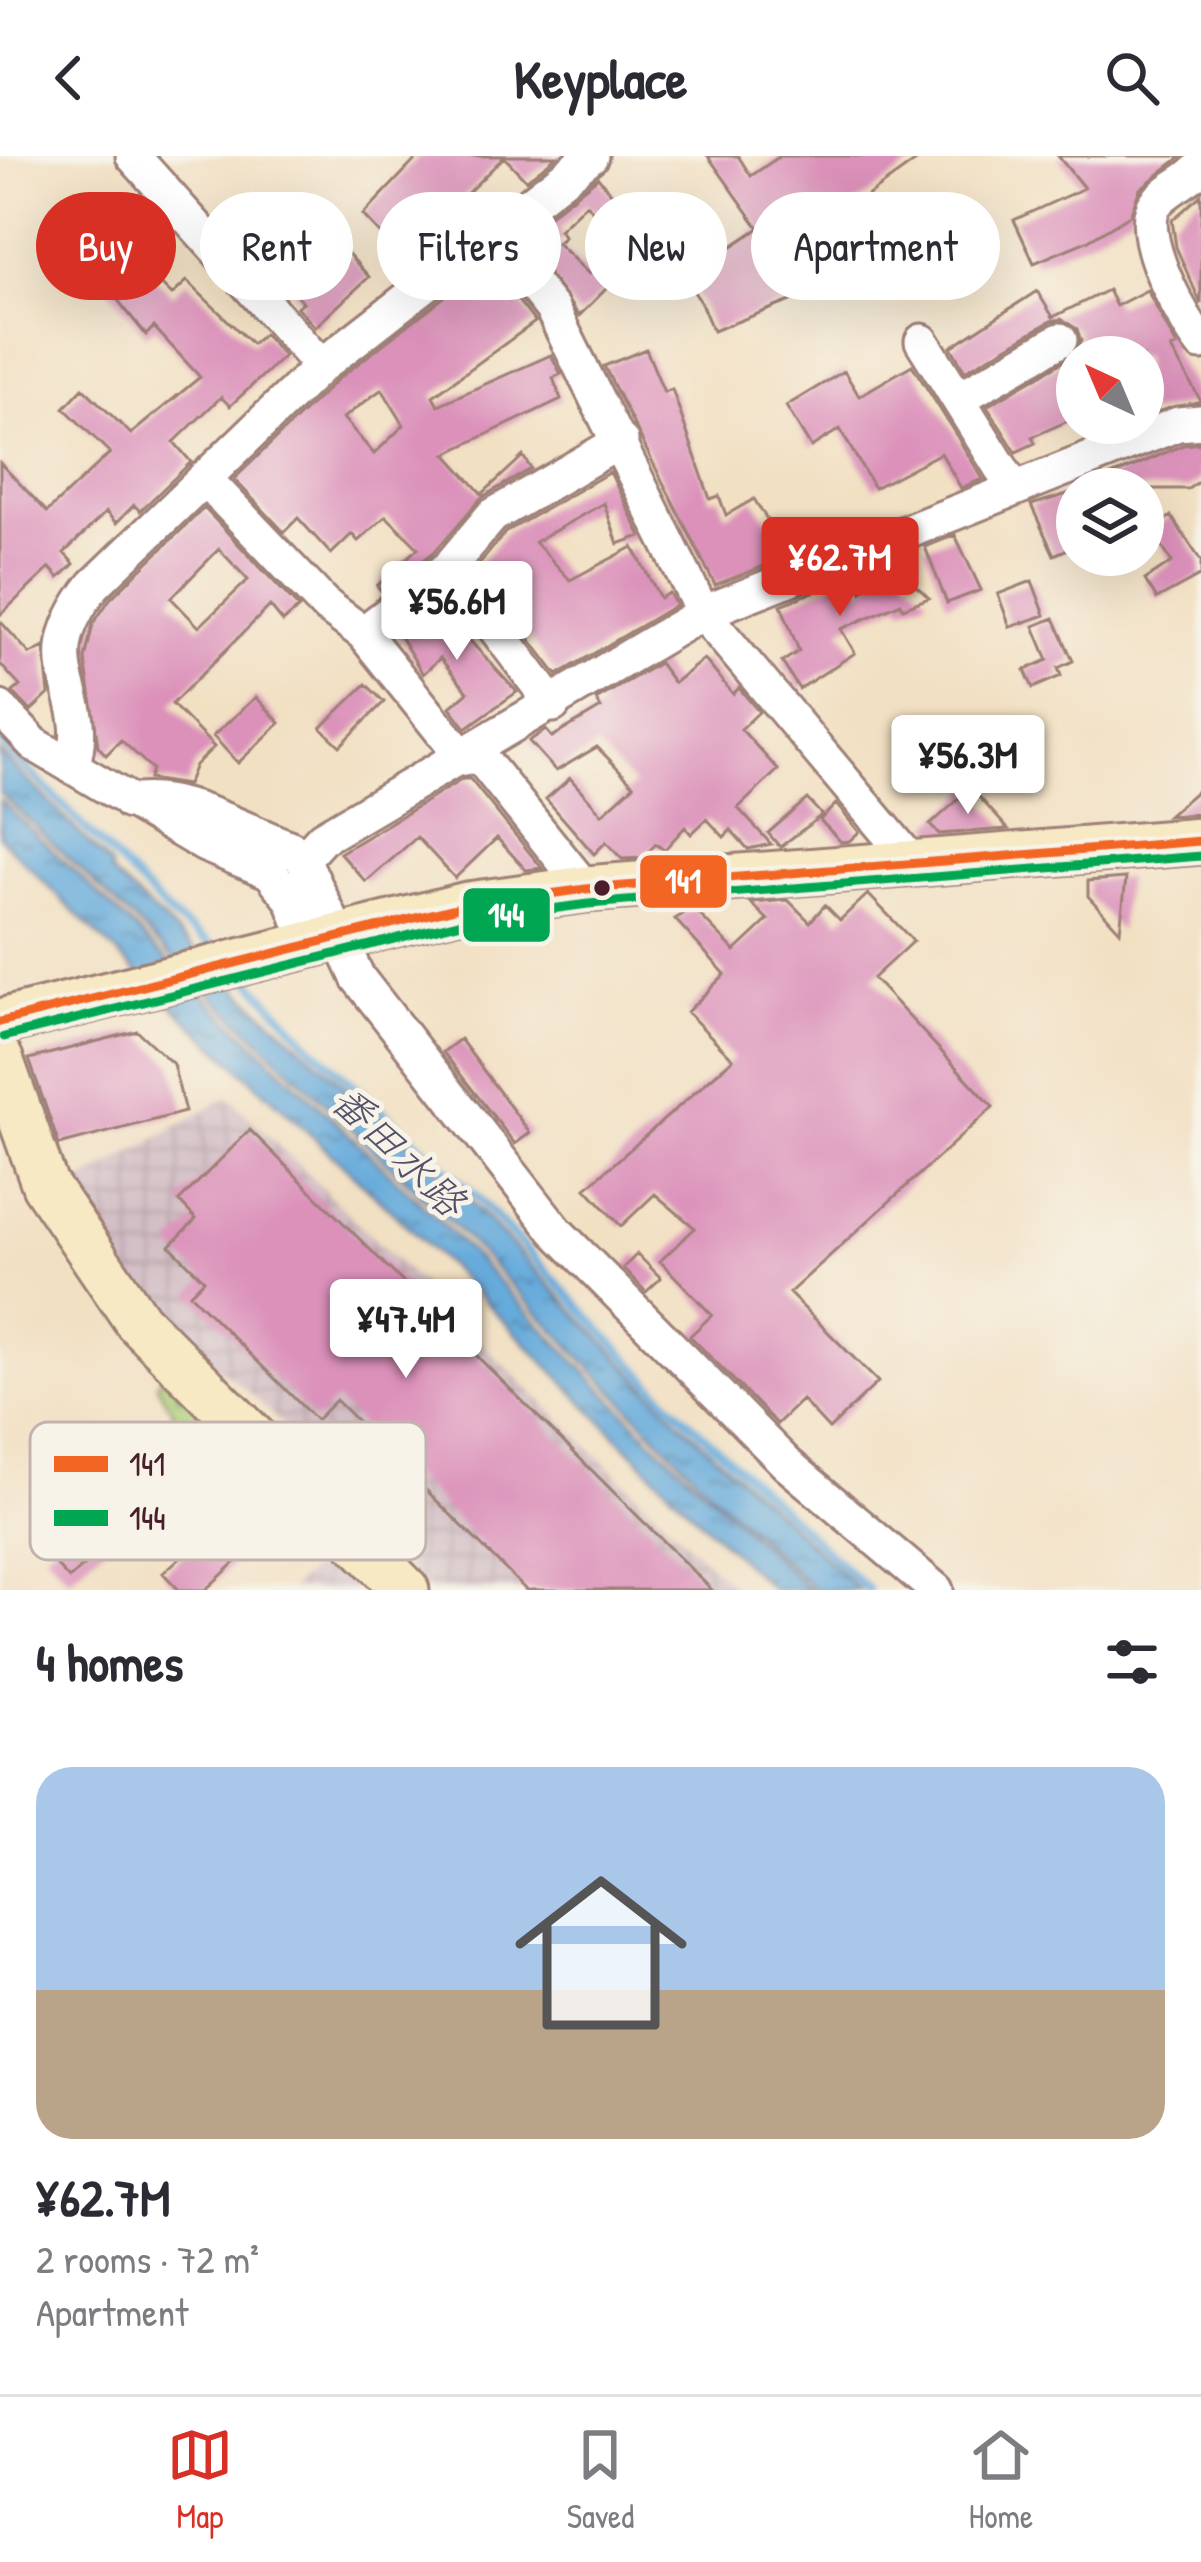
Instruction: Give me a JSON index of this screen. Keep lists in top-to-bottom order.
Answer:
{
  "water": ["番田水路"],
  "lines": ["transit line 141", "transit line 144"],
  "legend": ["141", "144"],
  "north": "top left",
  "page": {
    "header": "Keyplace",
    "chip": [
      "Buy",
      "Rent",
      "Filters",
      "New",
      "Apartment"
    ],
    "price": [
      "¥62.7M",
      "¥56.6M",
      "¥56.3M",
      "¥47.4M"
    ],
    "heading": "4 homes",
    "list": [
      {
        "name": "¥62.7M",
        "note": "2 rooms · 72 m² · Apartment"
      }
    ],
    "tabs": ["Map", "Saved", "Home"]
  }
}
